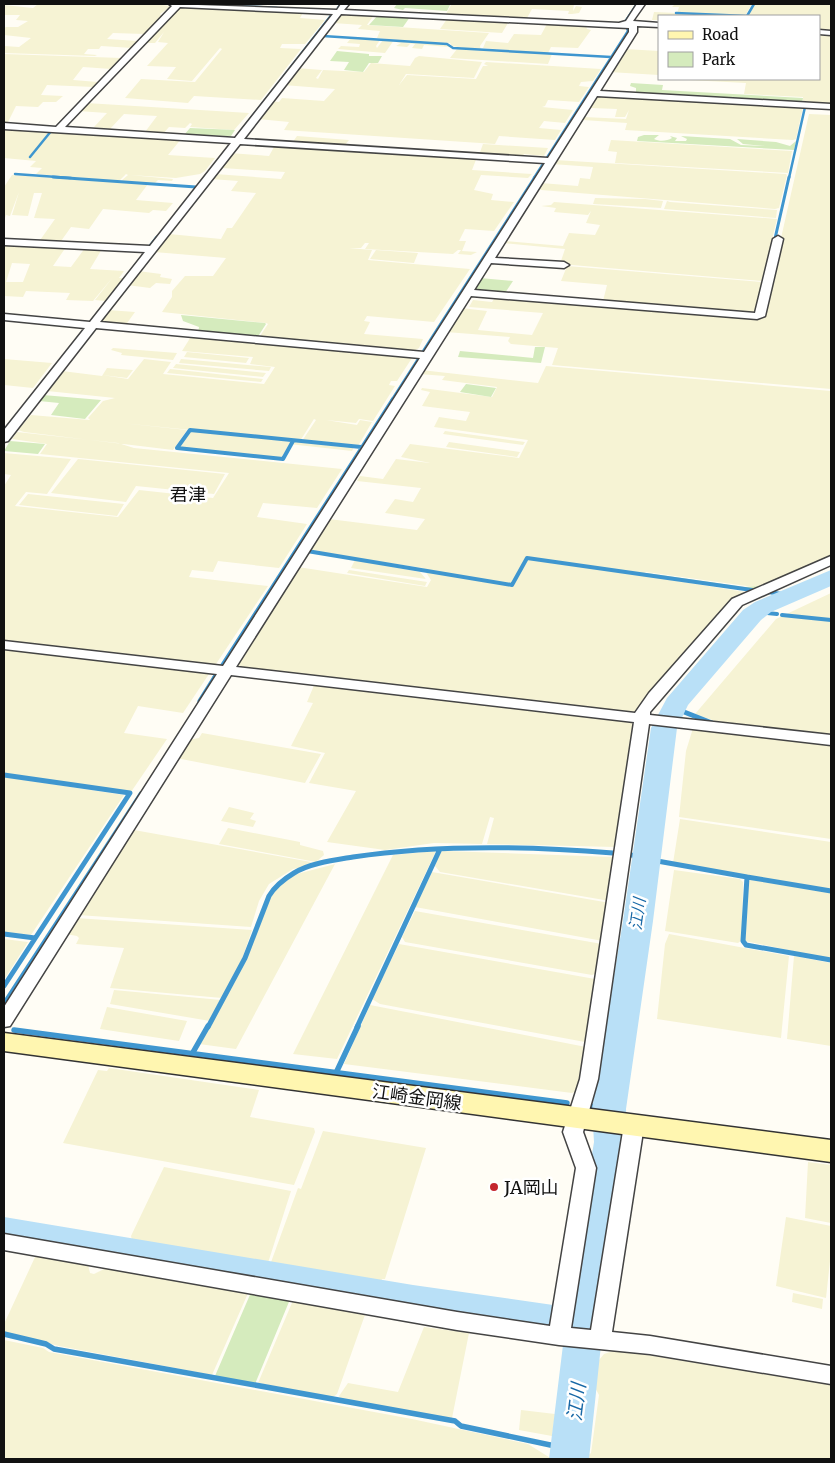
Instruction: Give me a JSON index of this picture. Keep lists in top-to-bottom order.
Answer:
{
  "streets": {
    "main road": ["江崎金岡線"]
  },
  "districts": ["君津"],
  "water": ["江川"],
  "places": ["JA岡山"],
  "legend": ["Road", "Park"]
}
